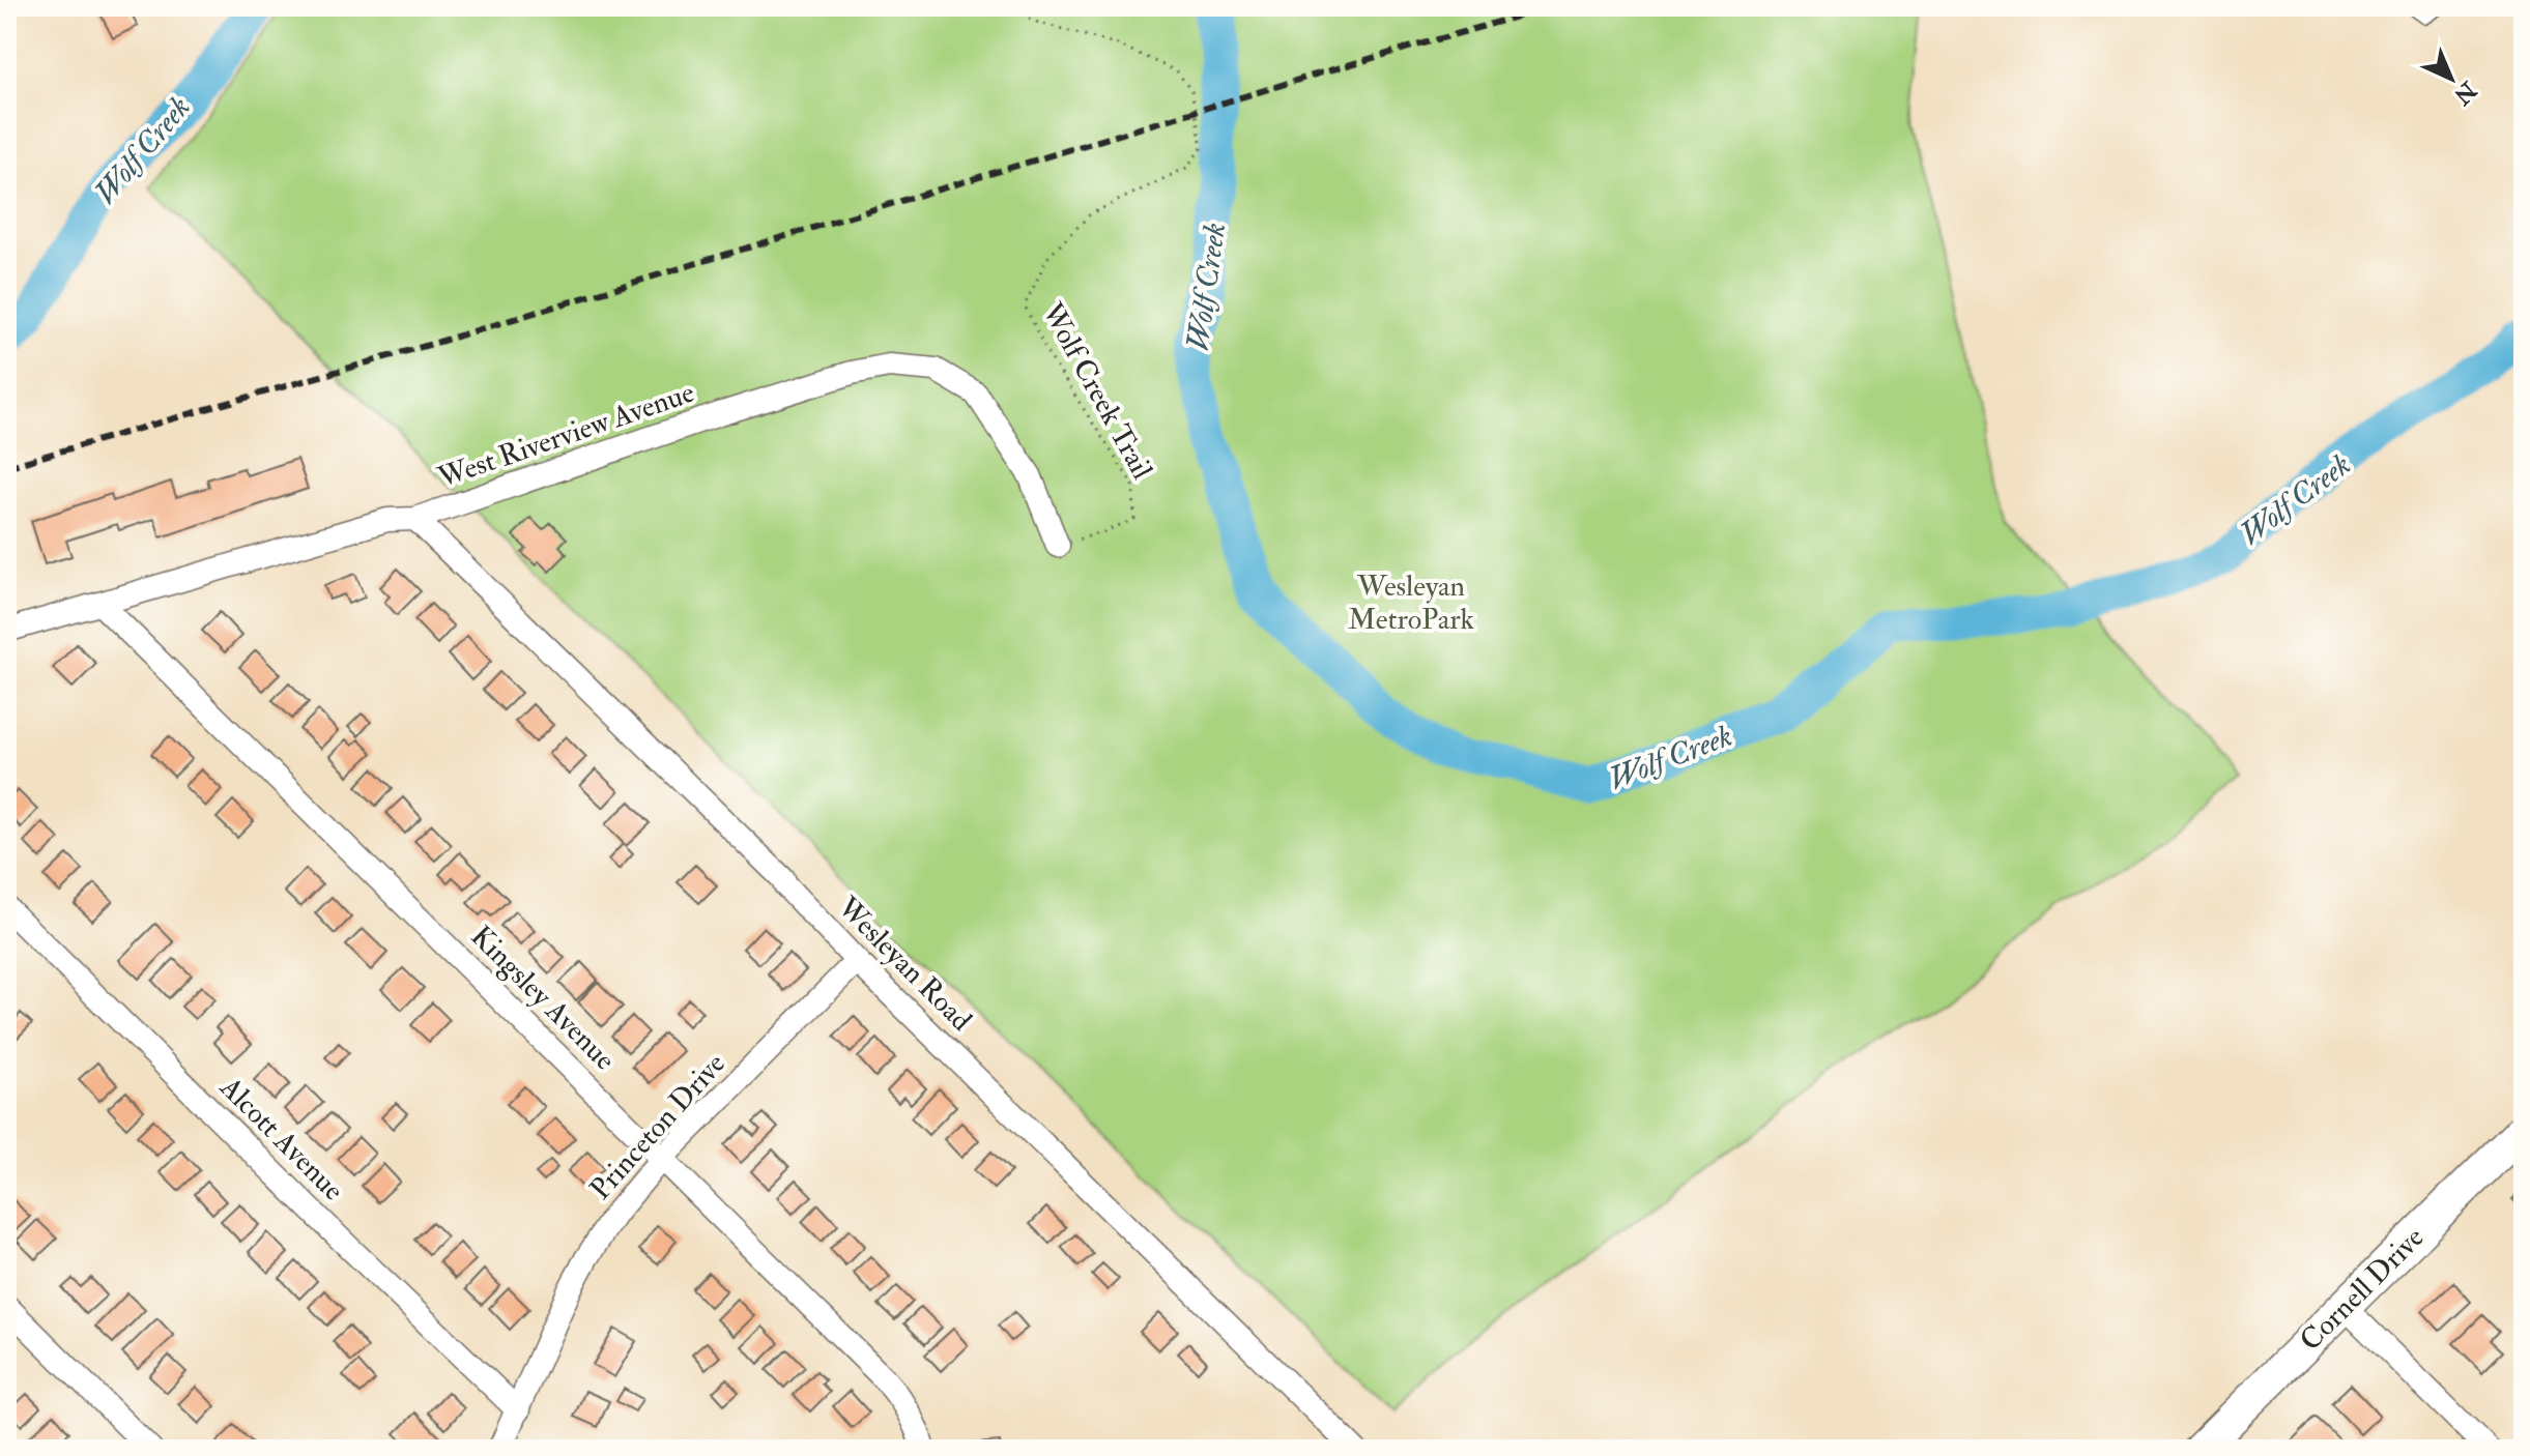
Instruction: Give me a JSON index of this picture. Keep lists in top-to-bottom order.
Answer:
{
  "streets": {
    "street": [
      "West Riverview Avenue",
      "Wesleyan Road",
      "Kingsley Avenue",
      "Princeton Drive",
      "Alcott Avenue",
      "Cornell Drive"
    ],
    "path": ["Wolf Creek Trail"]
  },
  "crossings": [
    ["Wolf Creek Trail", "West Riverview Avenue"],
    ["West Riverview Avenue", "Wesleyan Road"],
    ["West Riverview Avenue", "Kingsley Avenue"],
    ["Wesleyan Road", "Princeton Drive"],
    ["Kingsley Avenue", "Princeton Drive"],
    ["Princeton Drive", "Alcott Avenue"]
  ],
  "water": ["Wolf Creek"],
  "parks": ["Wesleyan MetroPark"],
  "north": "bottom right"
}
